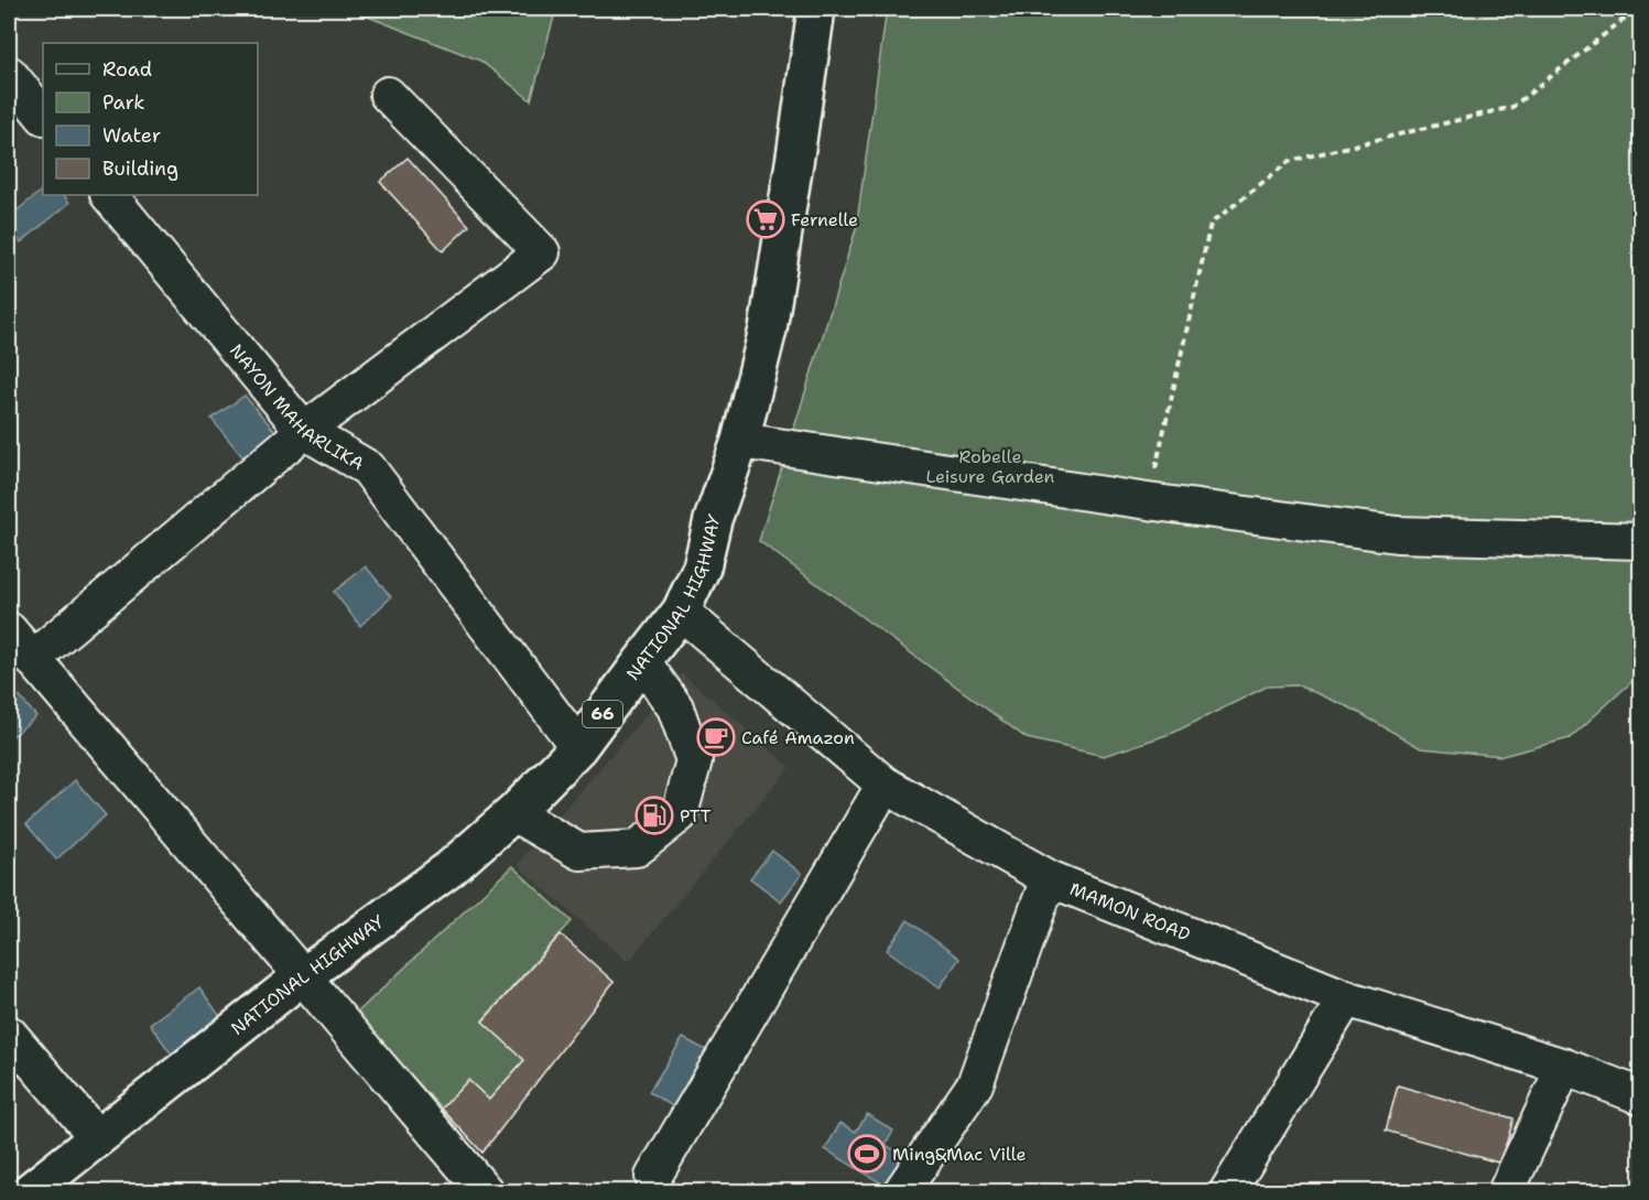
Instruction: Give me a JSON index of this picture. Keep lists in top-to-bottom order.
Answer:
{
  "streets": {
    "main road": ["NATIONAL HIGHWAY", "66"],
    "street": ["NAYON MAHARLIKA", "MAMON ROAD"]
  },
  "crossings": [
    ["NAYON MAHARLIKA", "NATIONAL HIGHWAY"],
    ["NATIONAL HIGHWAY", "MAMON ROAD"]
  ],
  "parks": ["Robelle Leisure Garden"],
  "places": {
    "supermarket": ["Fernelle"],
    "cafe": ["Café Amazon"],
    "fuel station": ["PTT"],
    "sports": ["Ming&Mac Ville"]
  },
  "legend": [
    "Road",
    "Park",
    "Water",
    "Building"
  ]
}
